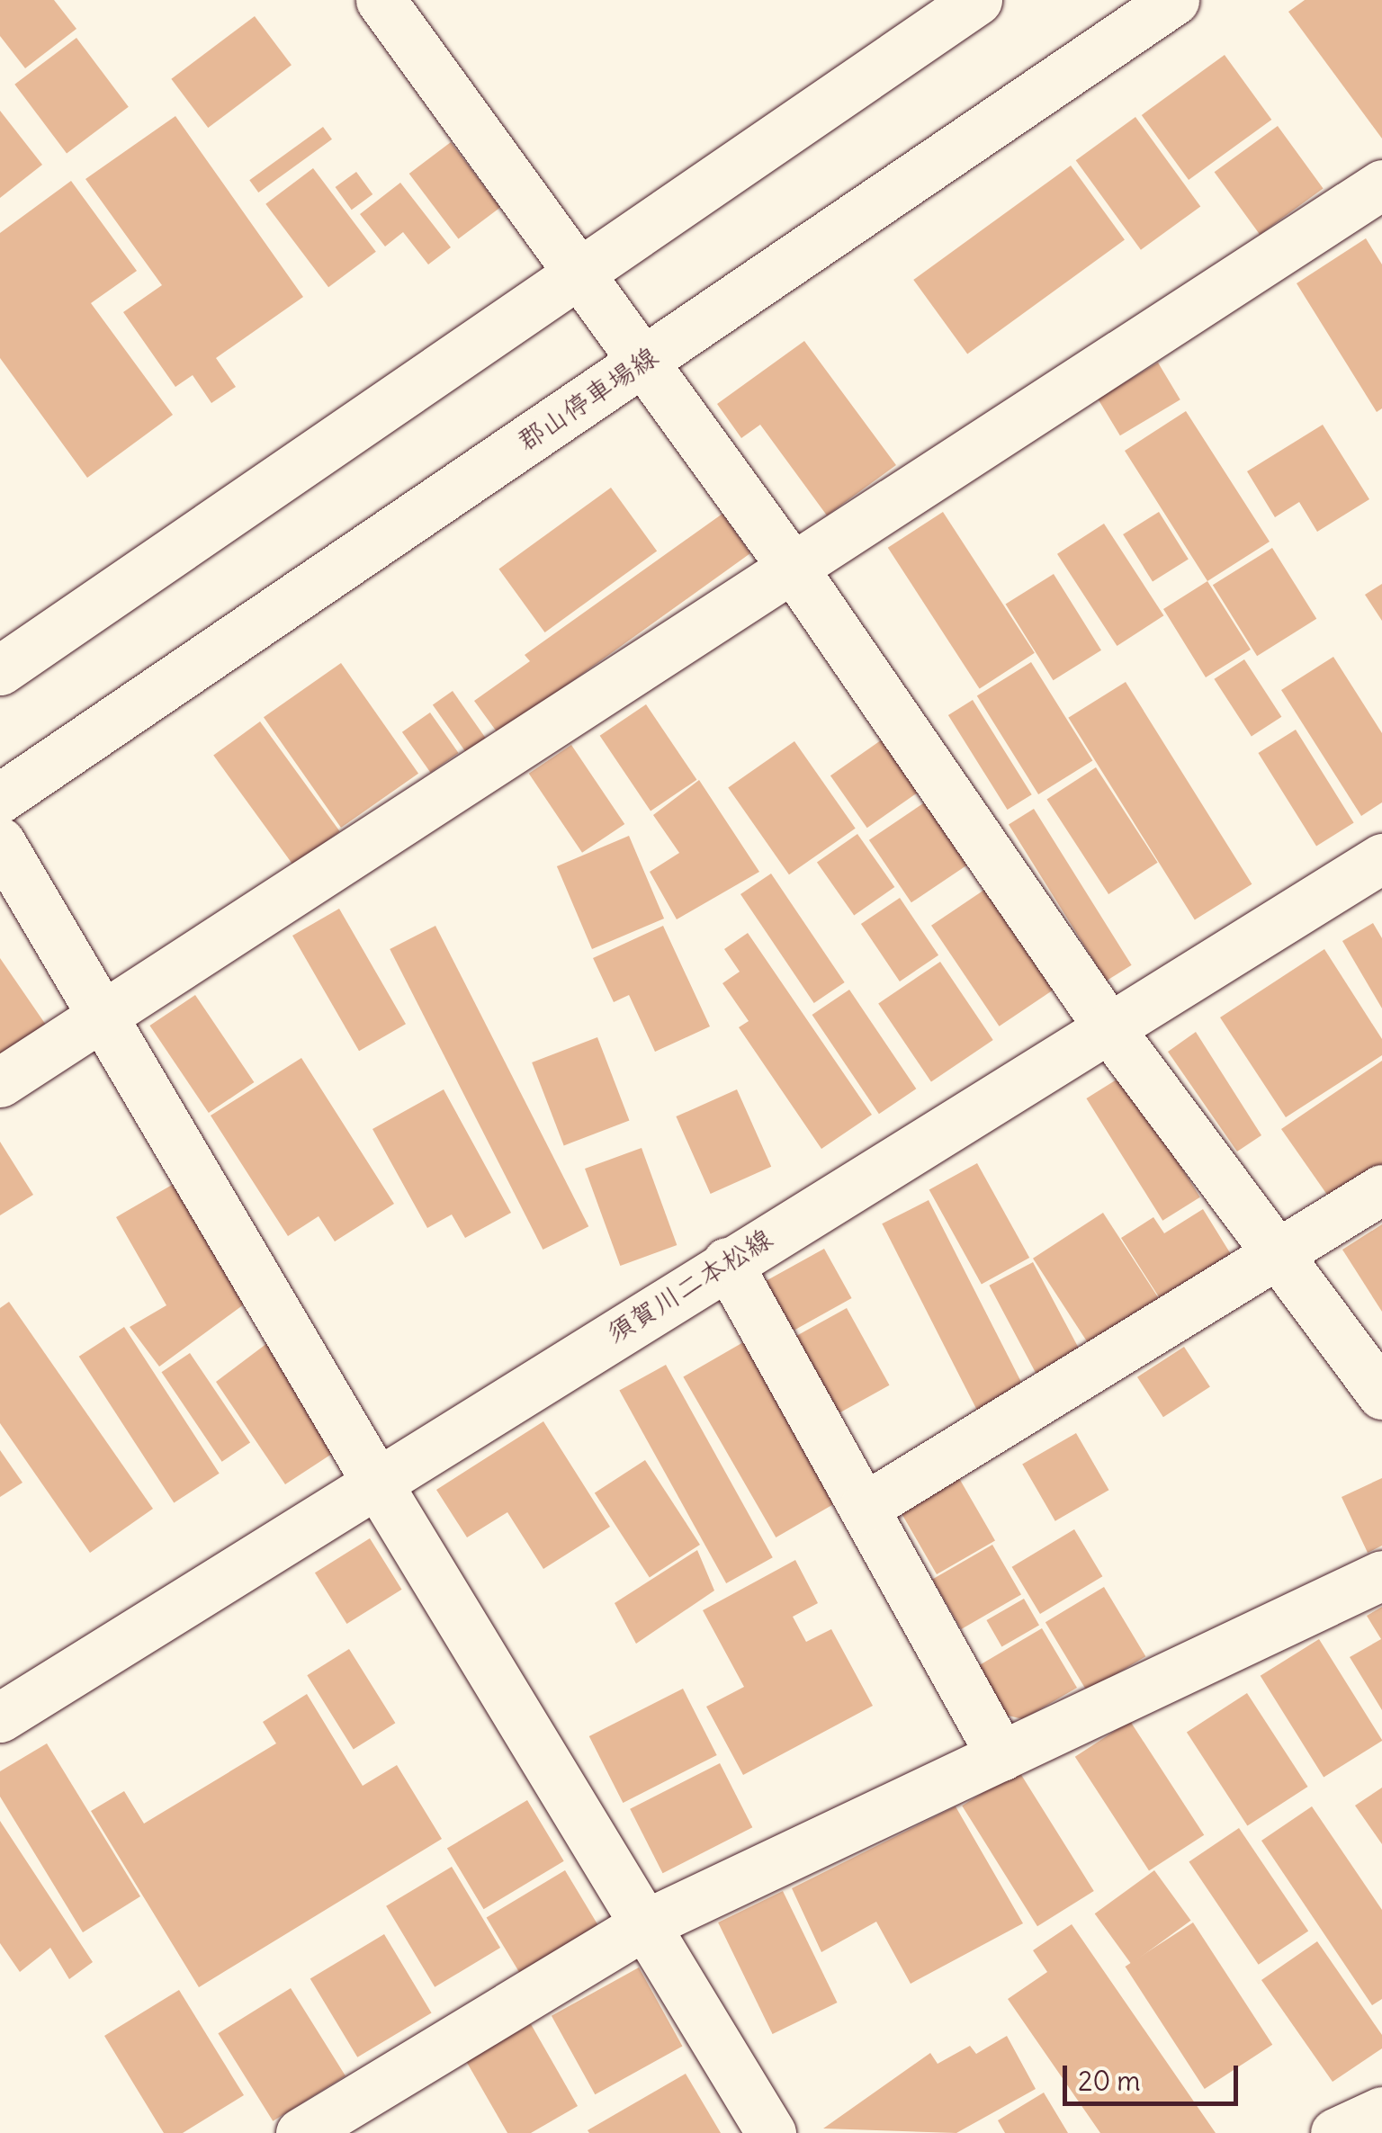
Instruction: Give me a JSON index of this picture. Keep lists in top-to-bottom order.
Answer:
{
  "streets": {
    "street": ["郡山停車場線", "須賀川二本松線"]
  },
  "scale_bar": "20 m"
}
